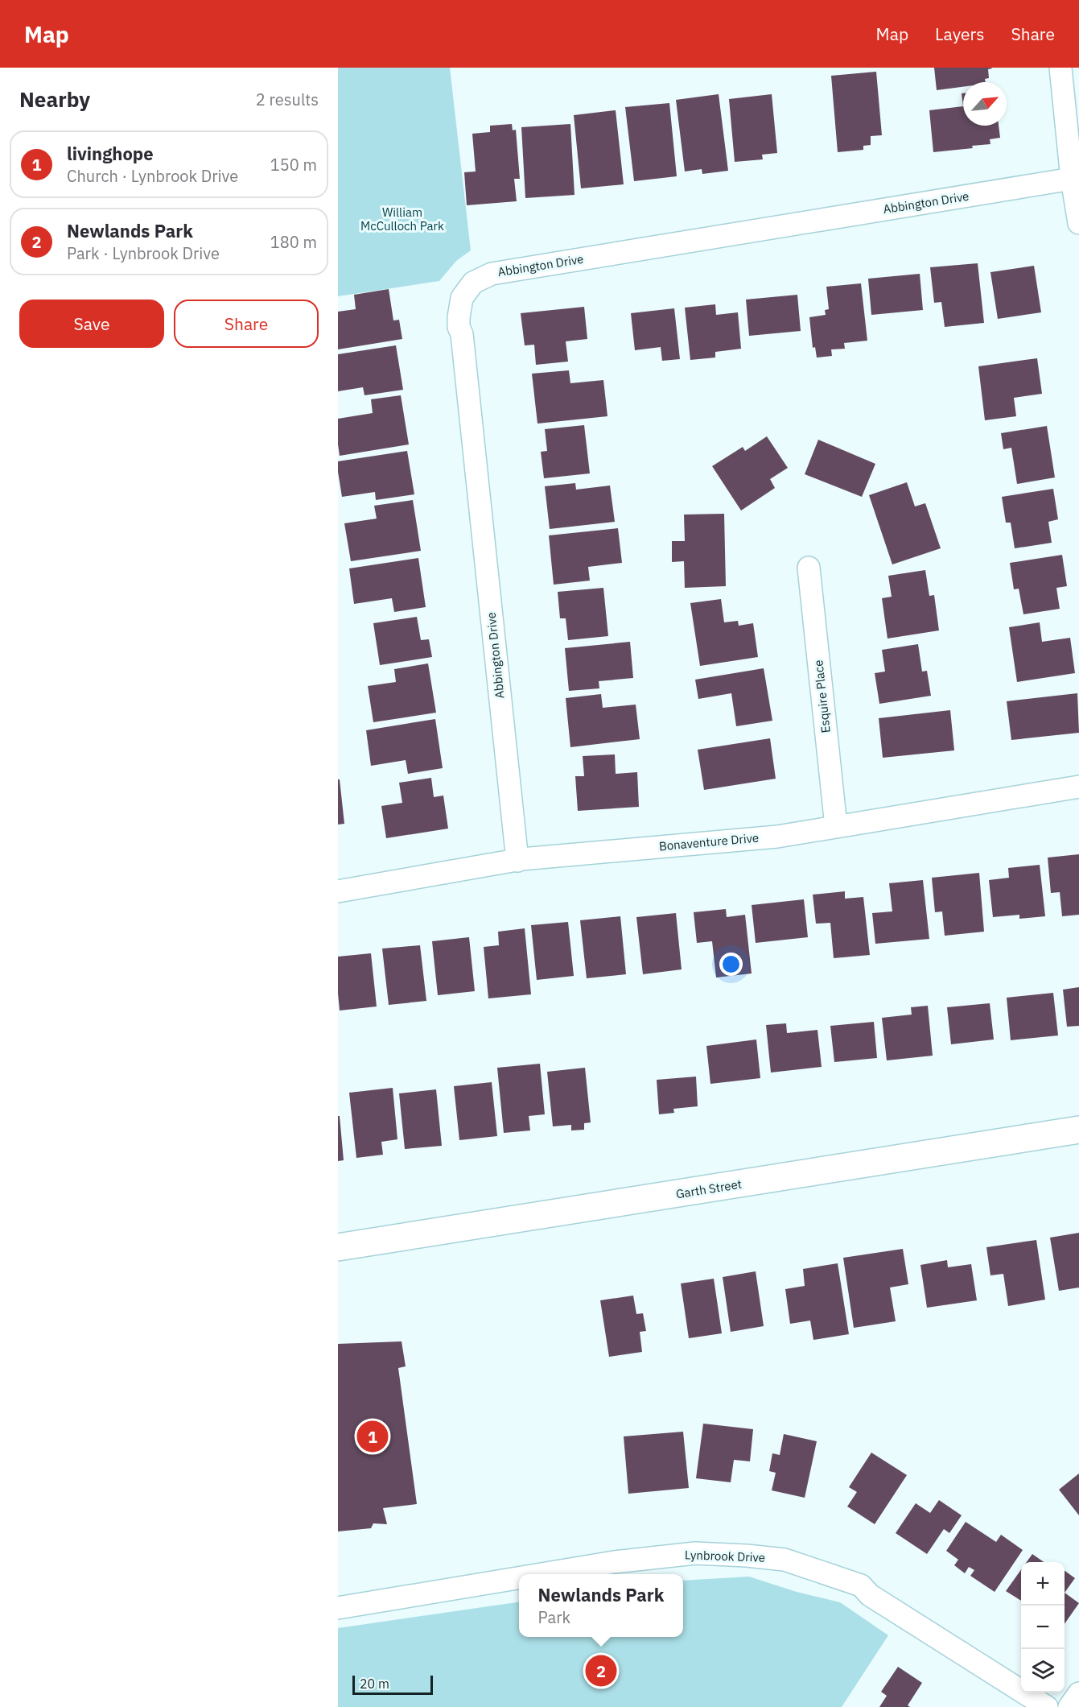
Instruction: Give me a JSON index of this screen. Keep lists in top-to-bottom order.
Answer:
{
  "streets": {
    "main road": ["Garth Street"],
    "street": [
      "Abbington Drive",
      "Esquire Place",
      "Bonaventure Drive",
      "Lynbrook Drive"
    ]
  },
  "crossings": [
    ["Abbington Drive", "Bonaventure Drive"],
    ["Esquire Place", "Bonaventure Drive"]
  ],
  "parks": ["William McCulloch Park"],
  "scale_bar": "20 m",
  "north": "top right",
  "page": {
    "header": "Map",
    "nav": ["Map", "Layers", "Share"],
    "heading": ["Nearby", "2 results"],
    "list": [
      {
        "mark": "1",
        "name": "livinghope",
        "note": "Church · Lynbrook Drive",
        "value": "150 m"
      },
      {
        "mark": "2",
        "name": "Newlands Park",
        "note": "Park · Lynbrook Drive",
        "value": "180 m"
      }
    ],
    "buttons": ["Save", "Share"],
    "pins": ["1", "2"],
    "map_buttons": ["+", "−"],
    "popup": ["Newlands Park", "Park"],
    "scale": "20 m"
  }
}
